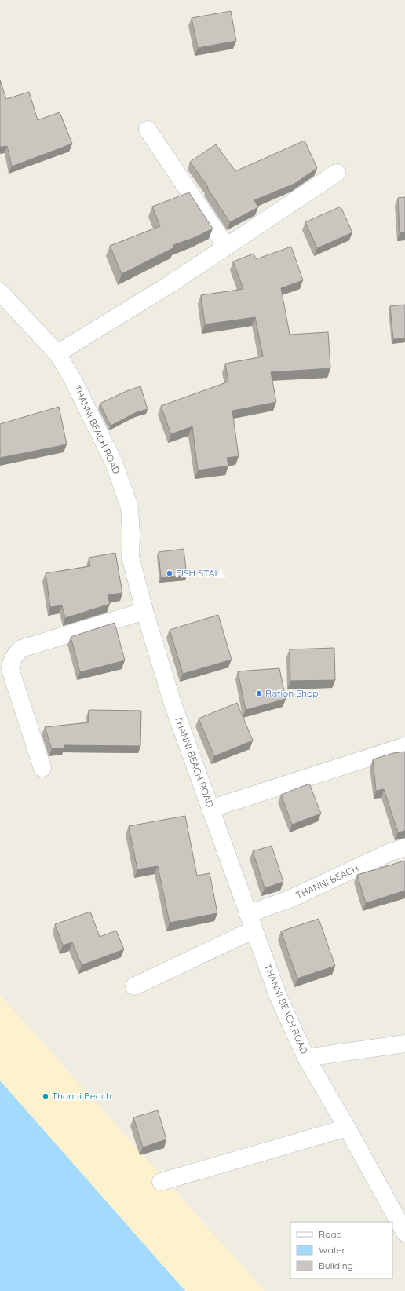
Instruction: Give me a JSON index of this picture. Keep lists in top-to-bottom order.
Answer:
{
  "streets": {
    "street": ["THANNI BEACH ROAD", "THANNI BEACH"]
  },
  "crossings": [
    ["THANNI BEACH ROAD", "THANNI BEACH"]
  ],
  "places": ["FISH STALL", "Ration Shop", "Thanni Beach"],
  "legend": ["Road", "Water", "Building"]
}
